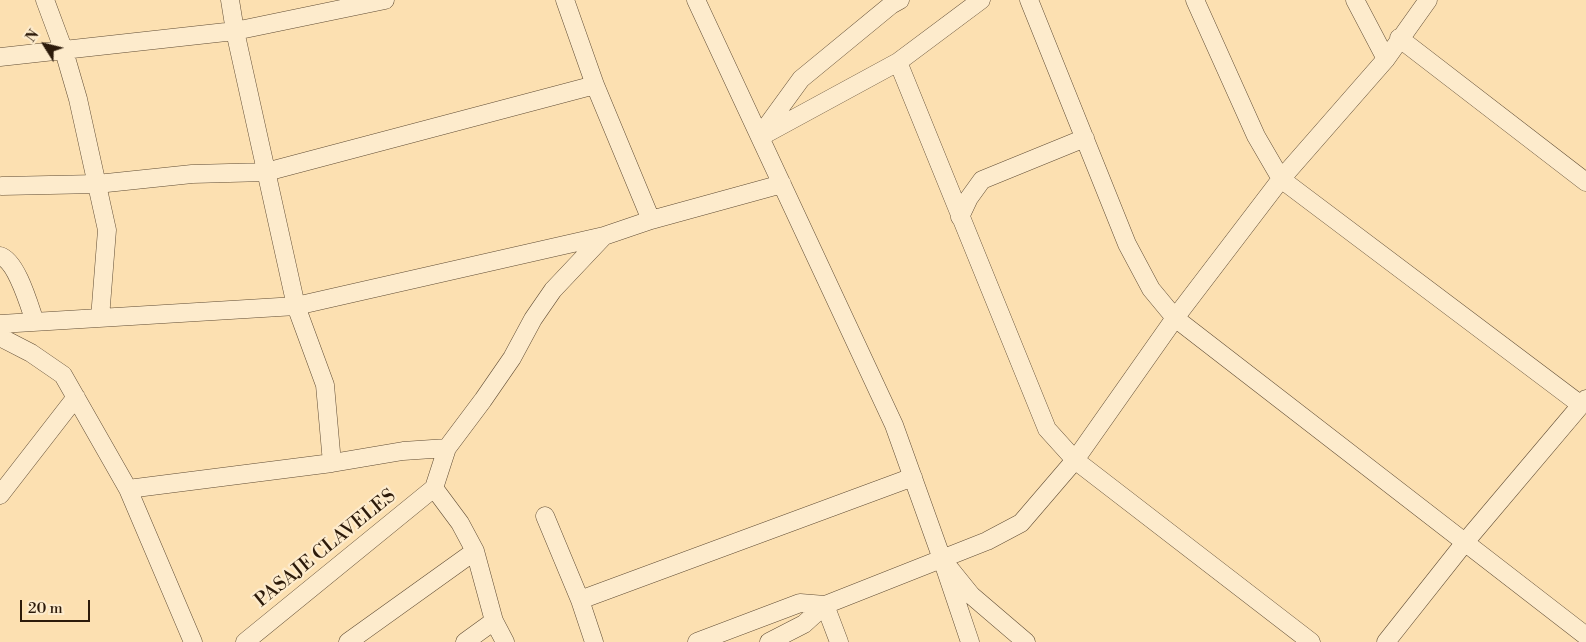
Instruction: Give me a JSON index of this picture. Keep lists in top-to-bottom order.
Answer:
{
  "streets": {
    "street": ["PASAJE CLAVELES"]
  },
  "scale_bar": "20 m",
  "north": "top left"
}
